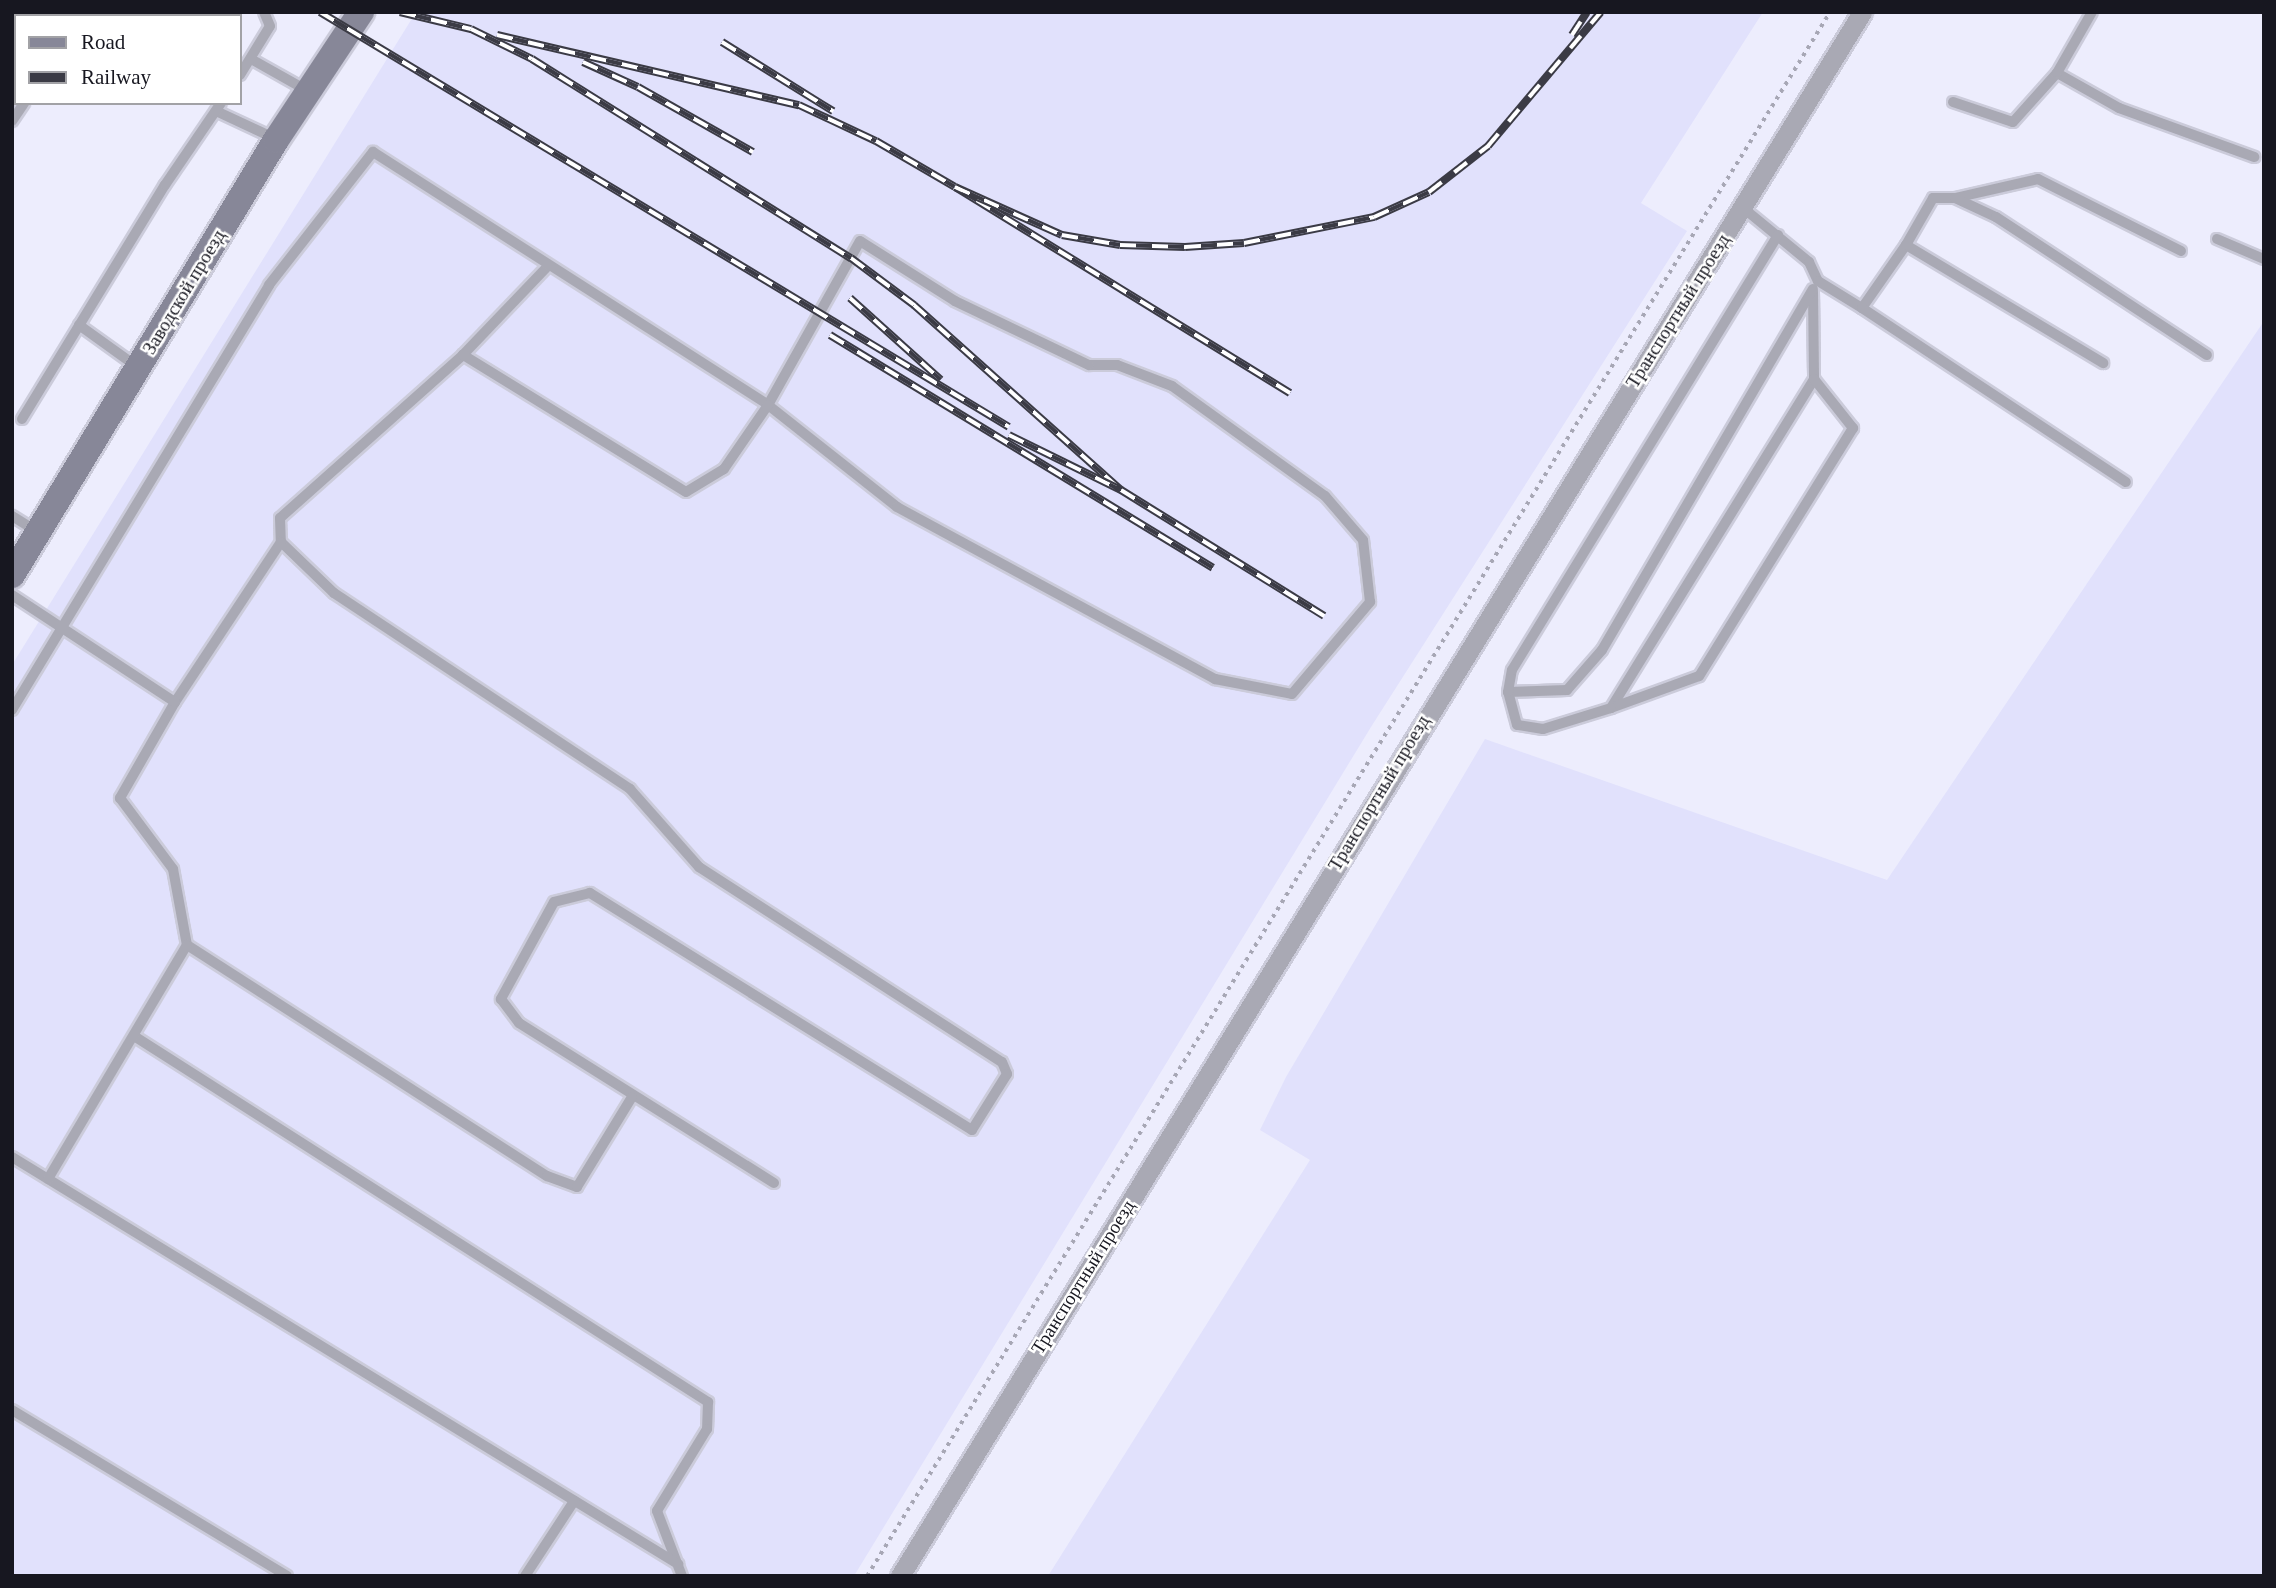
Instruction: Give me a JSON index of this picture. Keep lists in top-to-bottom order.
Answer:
{
  "streets": {
    "street": ["Заводской проезд", "Транспортный проезд"]
  },
  "legend": ["Road", "Railway"]
}
